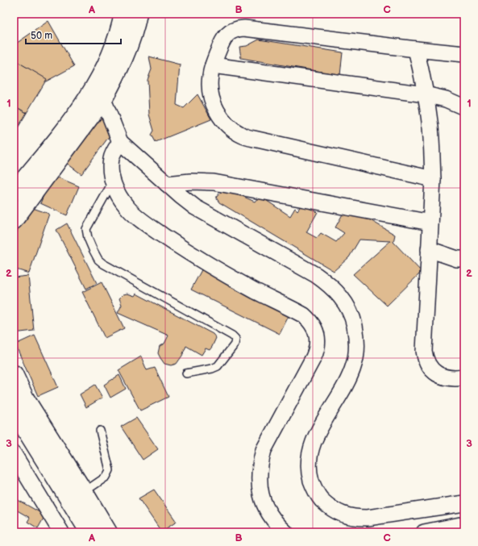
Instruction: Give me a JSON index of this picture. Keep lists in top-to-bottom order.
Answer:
{
  "scale_bar": "50 m",
  "grid": {
    "columns": ["A", "B", "C"],
    "rows": ["1", "2", "3"]
  }
}
